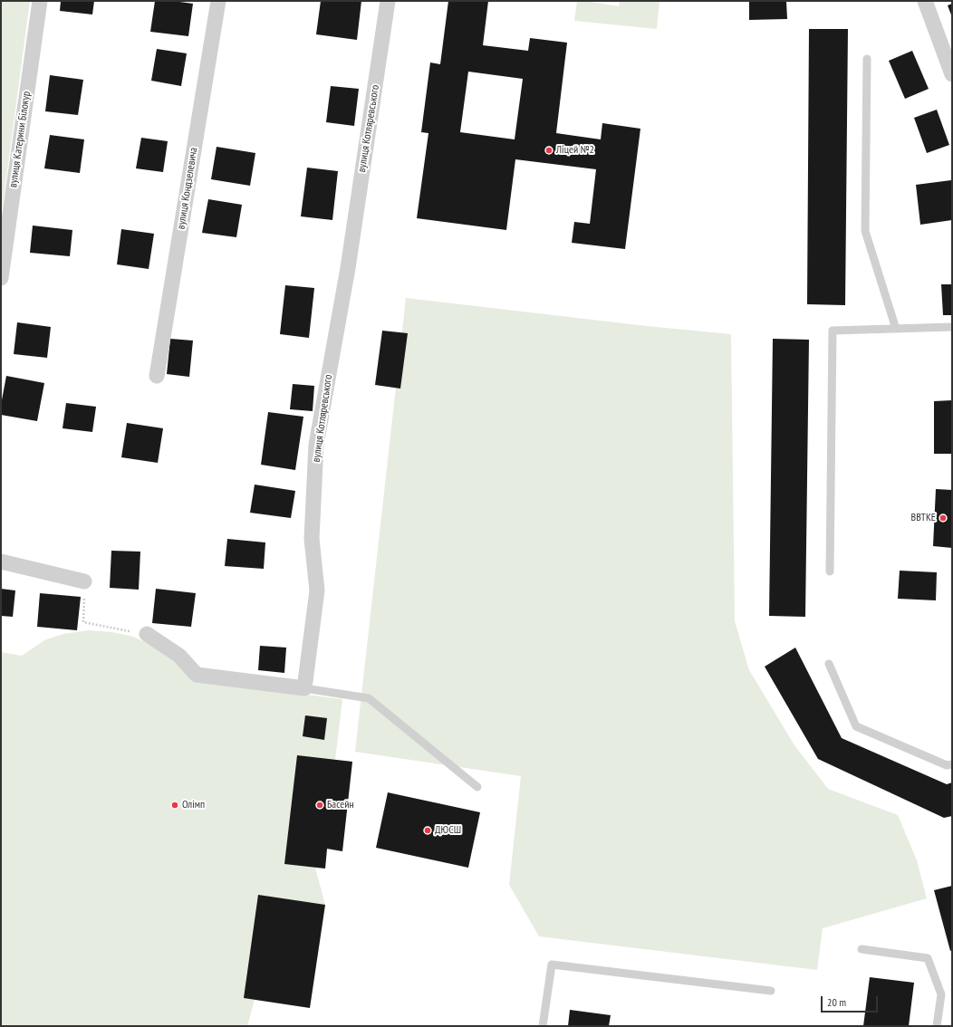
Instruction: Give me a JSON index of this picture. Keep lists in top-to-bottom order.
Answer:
{
  "streets": {
    "street": ["вулиця Котляревського", "вулиця Катерини Білокур", "вулиця Кондзелевича"]
  },
  "places": [
    "Ліцей №2",
    "ВВТКЕ",
    "Олімп",
    "Басейн",
    "ДЮСШ"
  ],
  "scale_bar": "20 m"
}
